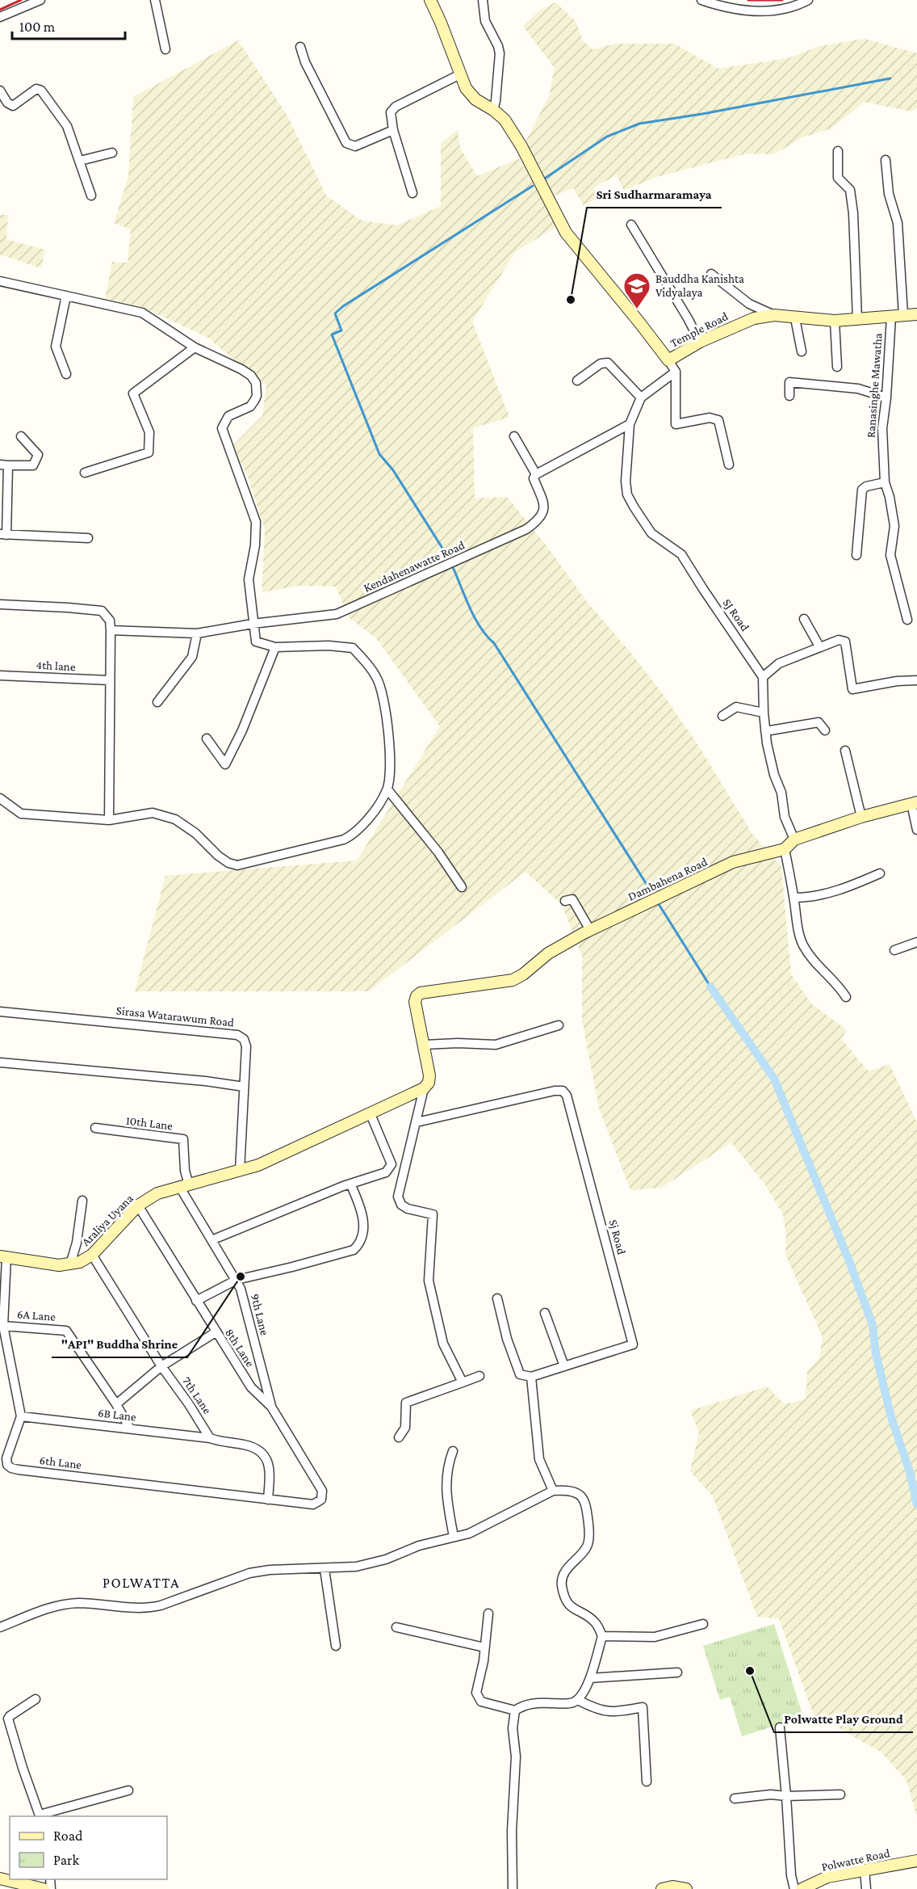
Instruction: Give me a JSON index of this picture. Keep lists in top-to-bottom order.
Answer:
{
  "streets": {
    "street": [
      "Temple Road",
      "Ranasinghe Mawatha",
      "Kendahenawatte Road",
      "SJ Road",
      "4th lane",
      "Dambahena Road",
      "Sirasa Watarawum Road",
      "10th Lane",
      "Araliya Uyana",
      "Sj Road",
      "9th Lane",
      "6A Lane",
      "8th Lane",
      "7th Lane",
      "6B Lane",
      "6th Lane",
      "Polwatte Road"
    ]
  },
  "crossings": [
    ["Temple Road", "Ranasinghe Mawatha"],
    ["Dambahena Road", "Araliya Uyana"],
    ["Sirasa Watarawum Road", "Araliya Uyana"],
    ["10th Lane", "Araliya Uyana"],
    ["10th Lane", "9th Lane"],
    ["Araliya Uyana", "9th Lane"],
    ["Araliya Uyana", "8th Lane"],
    ["Araliya Uyana", "7th Lane"],
    ["Araliya Uyana", "6th Lane"],
    ["9th Lane", "8th Lane"],
    ["6A Lane", "6B Lane"],
    ["6A Lane", "6th Lane"],
    ["8th Lane", "6th Lane"],
    ["7th Lane", "6B Lane"],
    ["6B Lane", "6th Lane"]
  ],
  "districts": ["POLWATTA"],
  "places": {
    "other": ["Sri Sudharmaramaya", "\"API\" Buddha Shrine", "Polwatte Play Ground"],
    "school or university": ["Bauddha Kanishta Vidyalaya"]
  },
  "legend": ["Road", "Park"],
  "scale_bar": "100 m"
}
